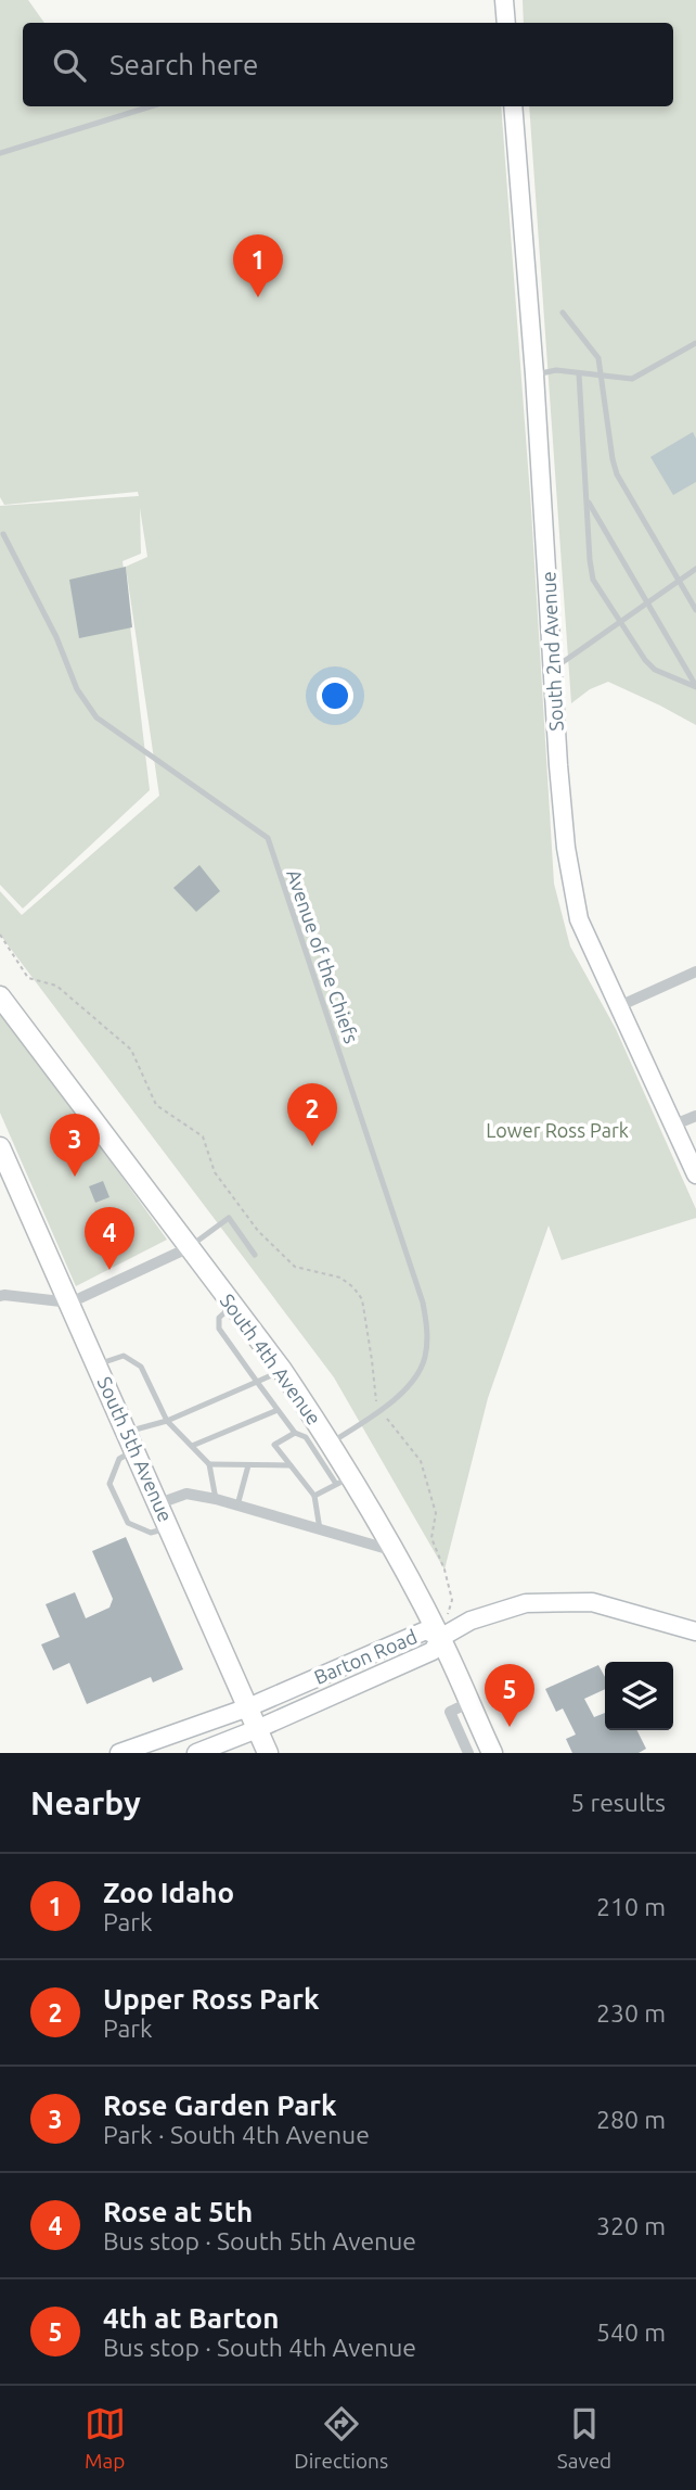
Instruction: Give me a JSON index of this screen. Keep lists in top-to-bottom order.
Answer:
{
  "streets": {
    "main road": ["South 4th Avenue", "South 5th Avenue"],
    "street": ["South 2nd Avenue", "Barton Road"],
    "lane": ["Avenue of the Chiefs"]
  },
  "crossings": [
    ["Avenue of the Chiefs", "South 4th Avenue"],
    ["South 4th Avenue", "Barton Road"],
    ["South 5th Avenue", "Barton Road"]
  ],
  "parks": ["Lower Ross Park"],
  "page": {
    "search": "Search here",
    "pins": [
      "1",
      "2",
      "3",
      "4",
      "5"
    ],
    "heading": ["Nearby", "5 results"],
    "list": [
      {
        "mark": "1",
        "name": "Zoo Idaho",
        "note": "Park",
        "value": "210 m"
      },
      {
        "mark": "2",
        "name": "Upper Ross Park",
        "note": "Park",
        "value": "230 m"
      },
      {
        "mark": "3",
        "name": "Rose Garden Park",
        "note": "Park · South 4th Avenue",
        "value": "280 m"
      },
      {
        "mark": "4",
        "name": "Rose at 5th",
        "note": "Bus stop · South 5th Avenue",
        "value": "320 m"
      },
      {
        "mark": "5",
        "name": "4th at Barton",
        "note": "Bus stop · South 4th Avenue",
        "value": "540 m"
      }
    ],
    "nav": ["Map", "Directions", "Saved"]
  }
}
